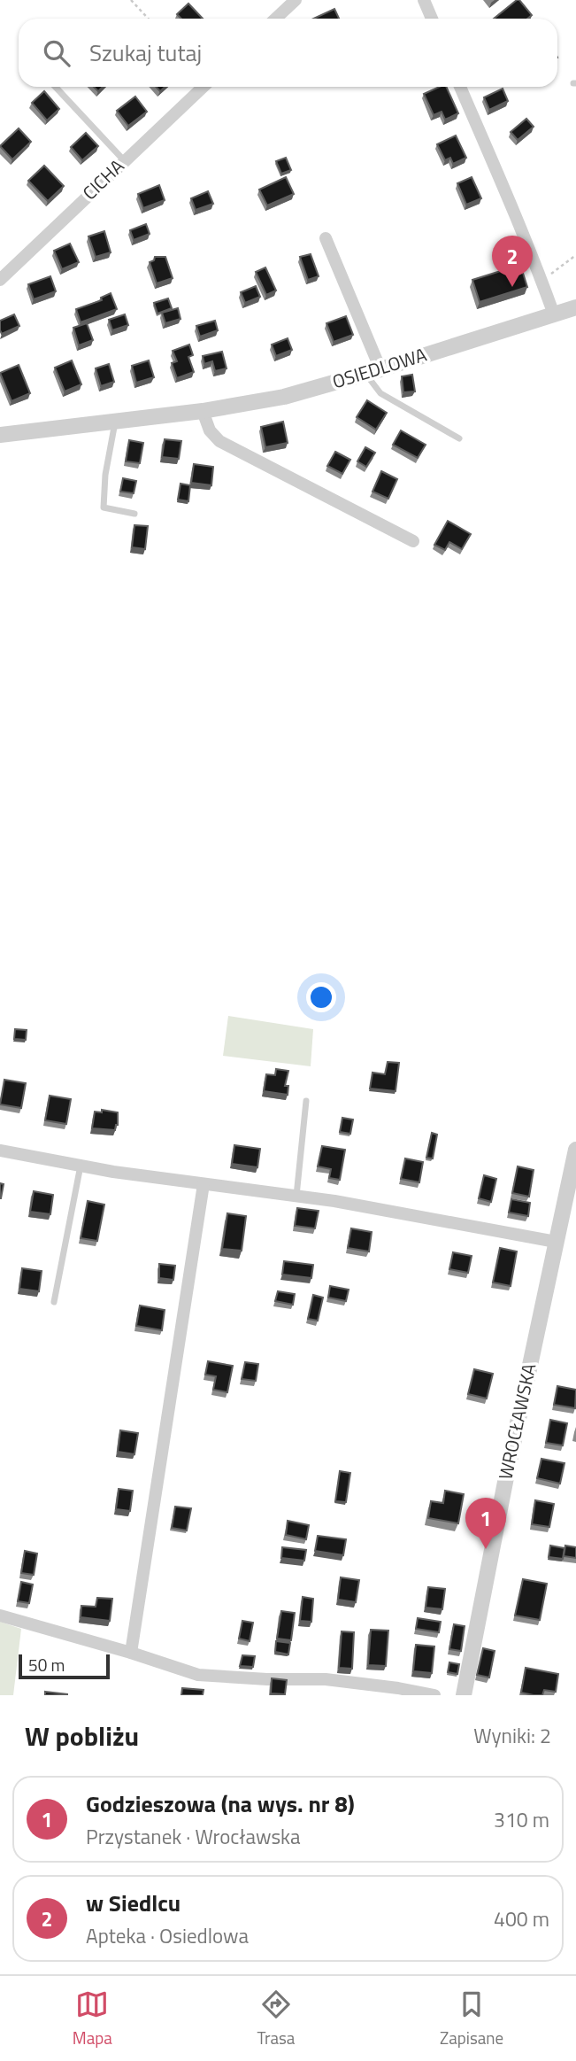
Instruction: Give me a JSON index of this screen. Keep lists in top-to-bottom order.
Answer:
{
  "streets": {
    "street": ["CICHA", "OSIEDLOWA", "WROCŁAWSKA"]
  },
  "scale_bar": "50 m",
  "page": {
    "search": "Szukaj tutaj",
    "pins": ["2", "1"],
    "scale": "50 m",
    "heading": ["W pobliżu", "Wyniki: 2"],
    "list": [
      {
        "mark": "1",
        "name": "Godzieszowa (na wys. nr 8)",
        "note": "Przystanek · Wrocławska",
        "value": "310 m"
      },
      {
        "mark": "2",
        "name": "w Siedlcu",
        "note": "Apteka · Osiedlowa",
        "value": "400 m"
      }
    ],
    "nav": ["Mapa", "Trasa", "Zapisane"]
  }
}
